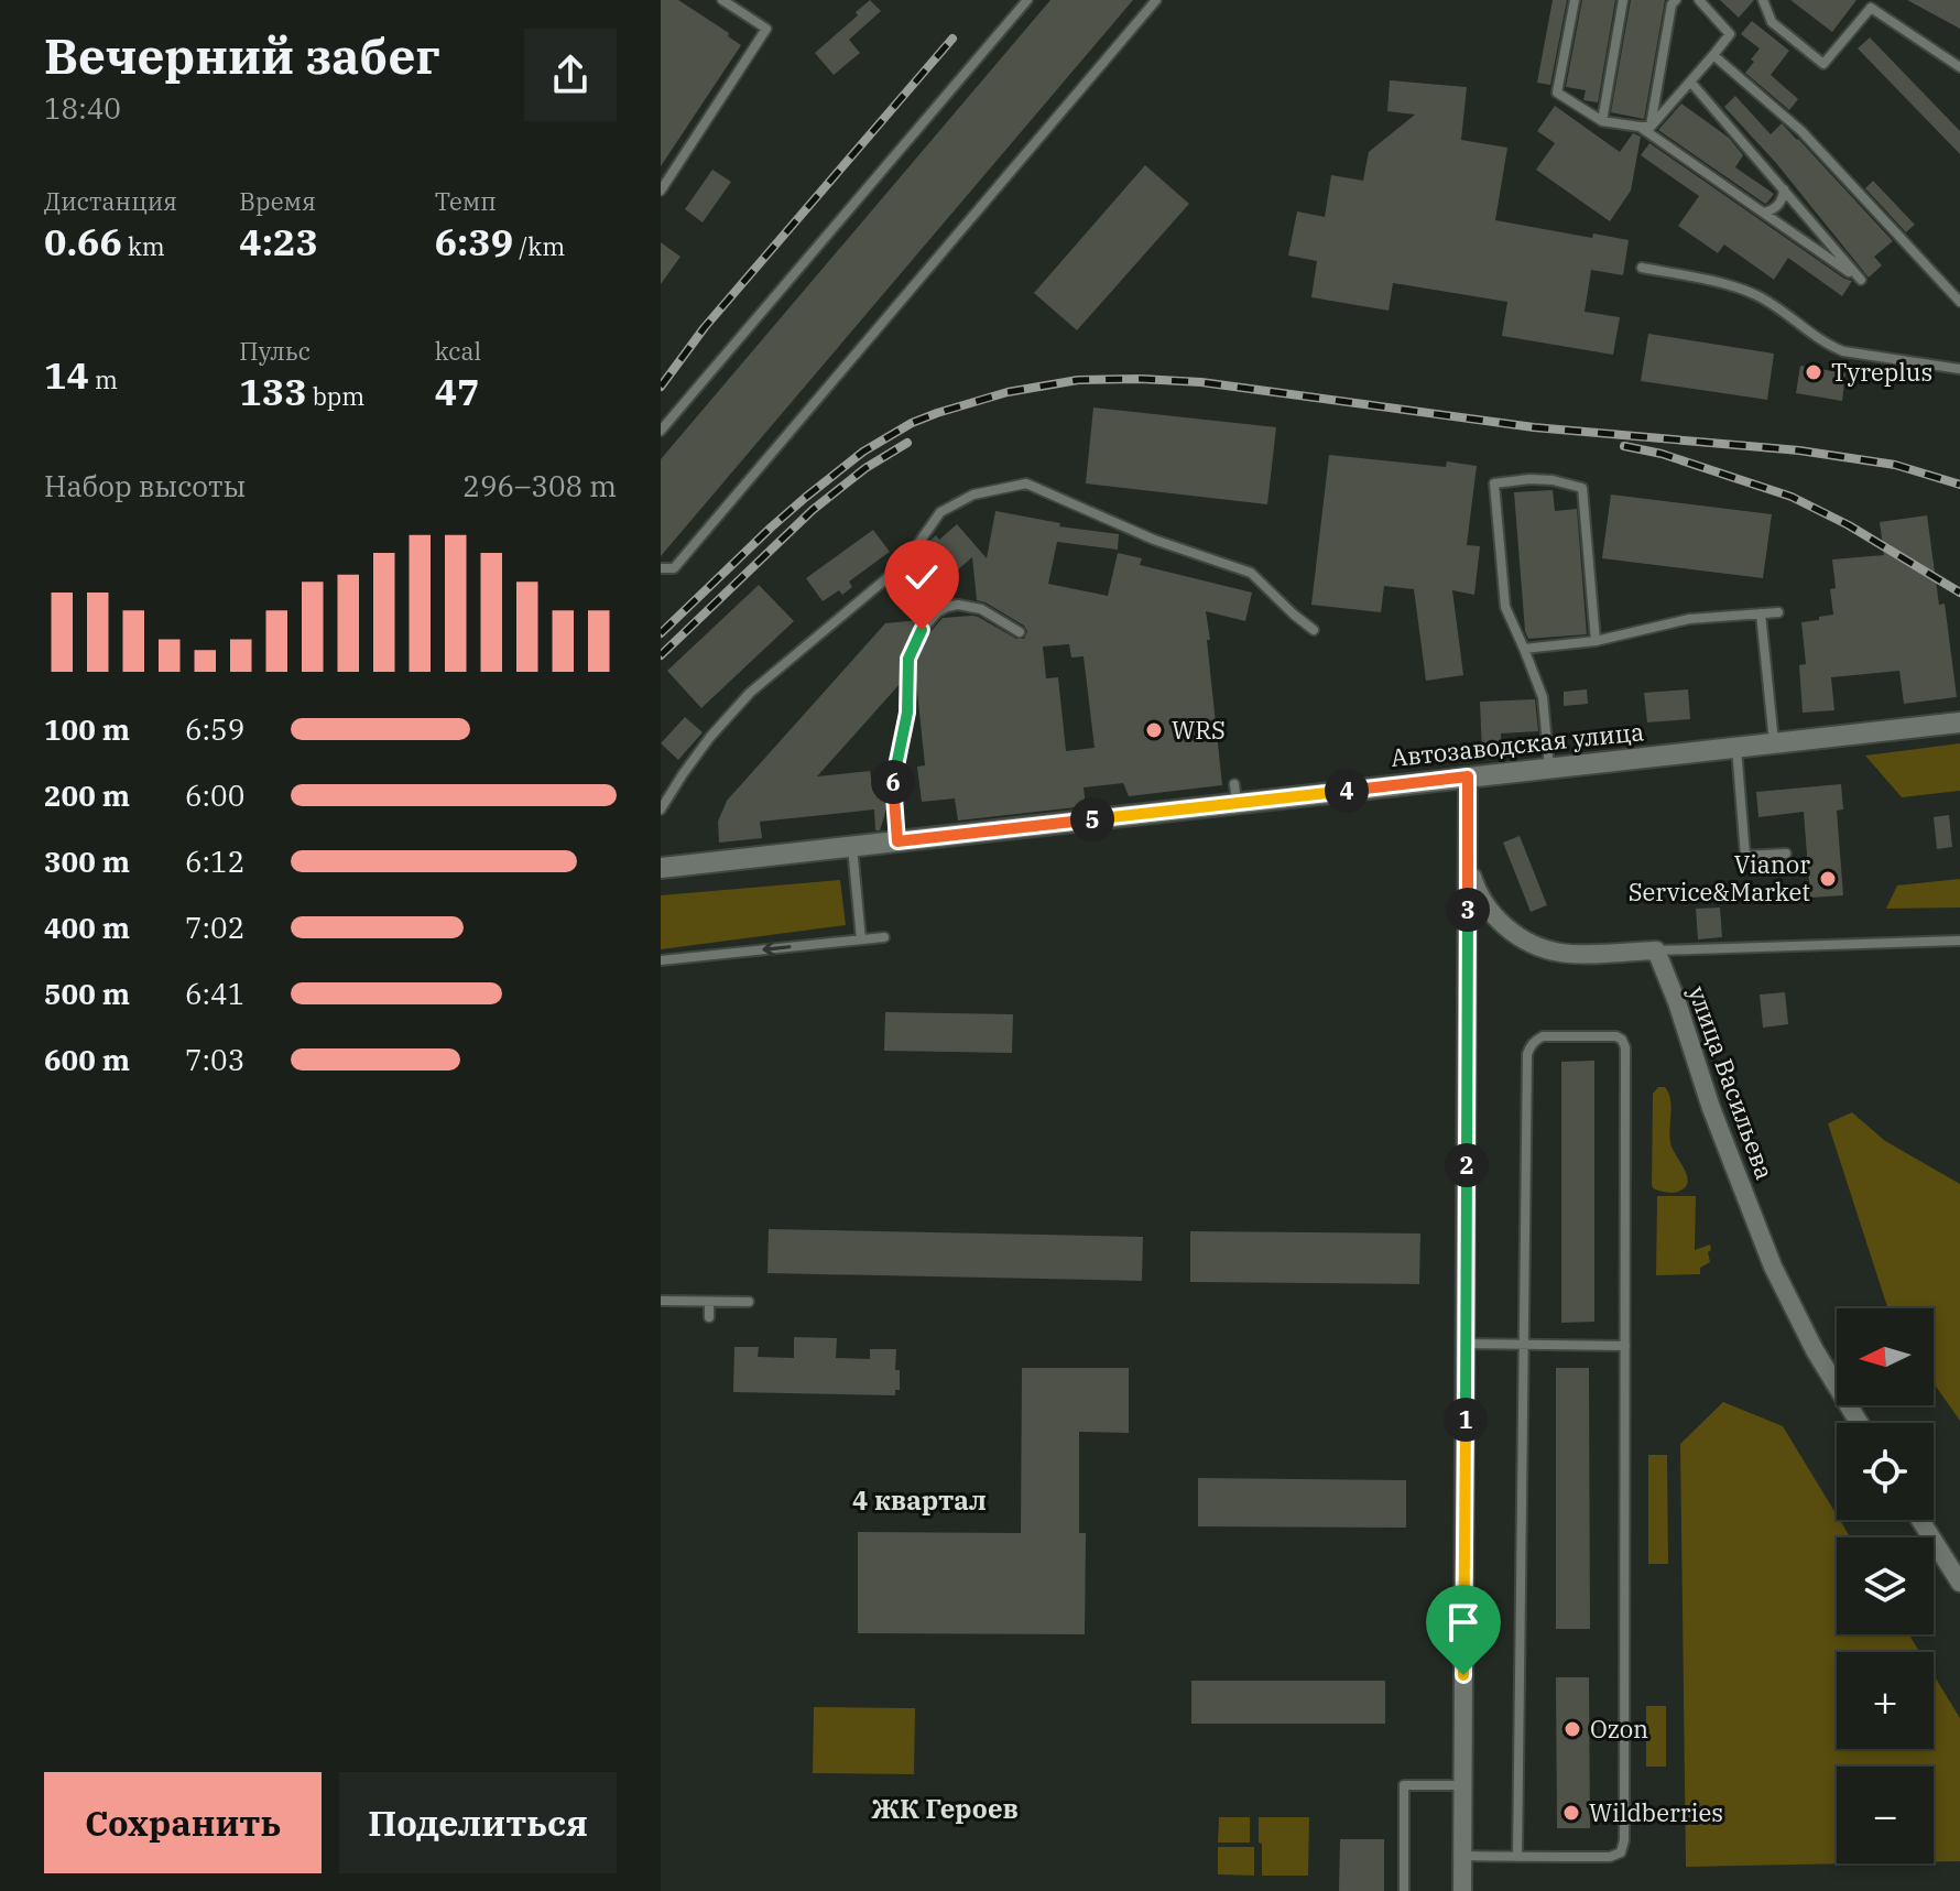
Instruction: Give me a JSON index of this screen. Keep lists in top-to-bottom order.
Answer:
{
  "streets": {
    "street": ["Автозаводская улица", "улица Васильева"]
  },
  "districts": ["4 квартал", "ЖК Героев"],
  "places": [
    "Tyreplus",
    "WRS",
    "Vianor Service&Market",
    "Ozon",
    "Wildberries"
  ],
  "north": "left",
  "page": {
    "heading": ["Вечерний забег", "18:40"],
    "stats": [
      ["Дистанция", "0.66 km"],
      ["Время", "4:23"],
      ["Темп", "6:39 /km"],
      ["14 m"],
      ["Пульс", "133 bpm"],
      ["kcal", "47"]
    ],
    "chart": ["Набор высоты", "296–308 m"],
    "list": [
      {
        "name": "100 m",
        "note": "6:59"
      },
      {
        "name": "200 m",
        "note": "6:00"
      },
      {
        "name": "300 m",
        "note": "6:12"
      },
      {
        "name": "400 m",
        "note": "7:02"
      },
      {
        "name": "500 m",
        "note": "6:41"
      },
      {
        "name": "600 m",
        "note": "7:03"
      }
    ],
    "pins": [
      "6",
      "4",
      "5",
      "3",
      "2",
      "1"
    ],
    "map_buttons": ["+", "−"],
    "buttons": ["Сохранить", "Поделиться"]
  }
}
